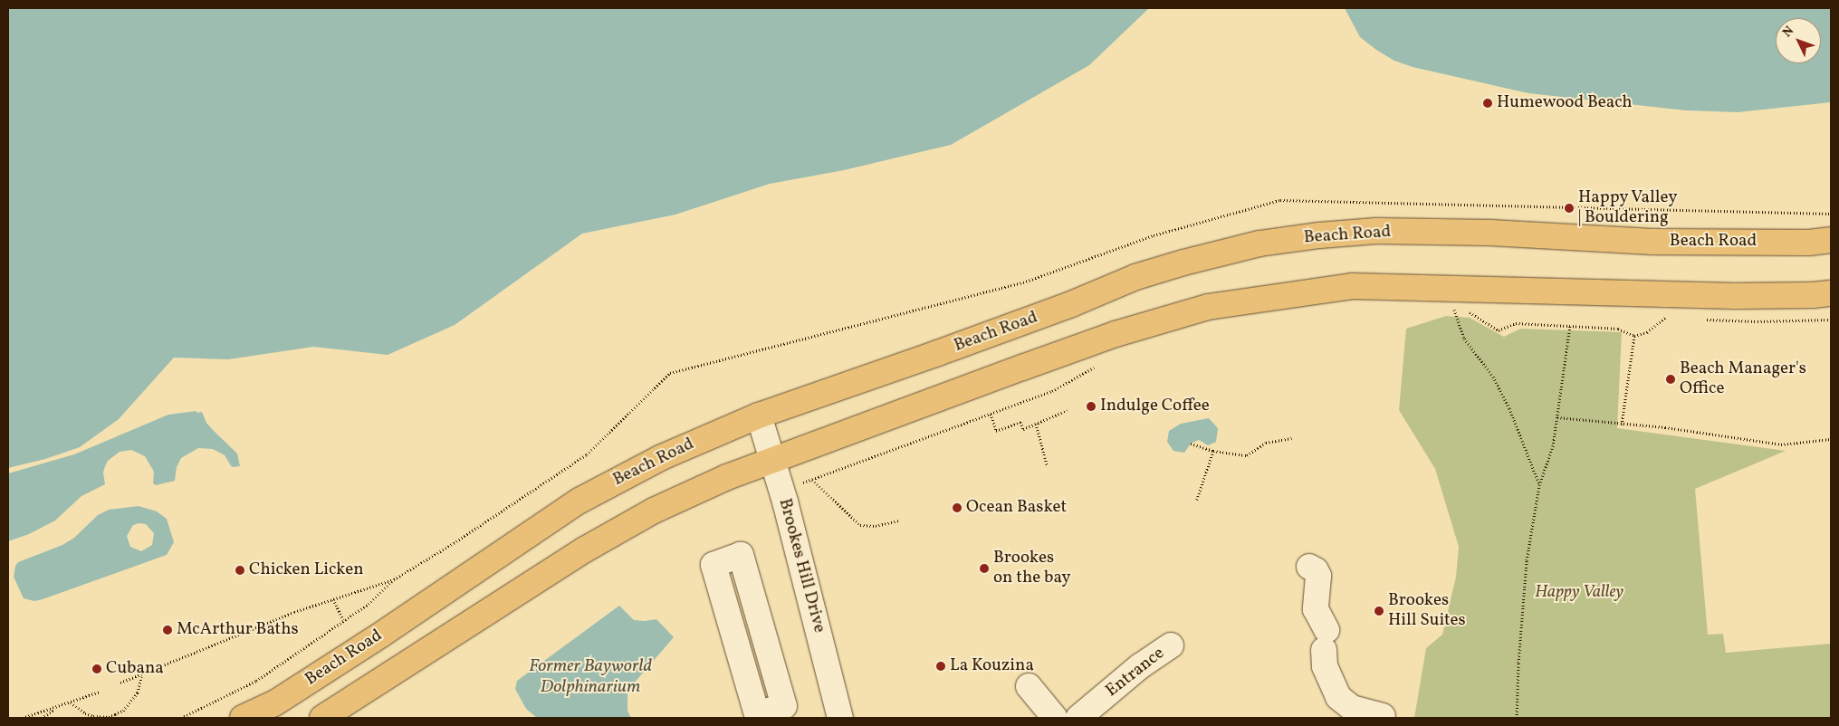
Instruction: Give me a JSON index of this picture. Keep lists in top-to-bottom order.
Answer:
{
  "streets": {
    "main road": ["Beach Road"],
    "street": ["Brookes Hill Drive", "Entrance"]
  },
  "crossings": [
    ["Beach Road", "Brookes Hill Drive"]
  ],
  "water": ["Former Bayworld Dolphinarium"],
  "parks": ["Happy Valley"],
  "places": [
    "Humewood Beach",
    "Happy Valley | Bouldering",
    "Beach Manager's Office",
    "Indulge Coffee",
    "Ocean Basket",
    "Brookes on the bay",
    "Chicken Licken",
    "Brookes Hill Suites",
    "McArthur Baths",
    "La Kouzina",
    "Cubana"
  ],
  "north": "top left"
}
